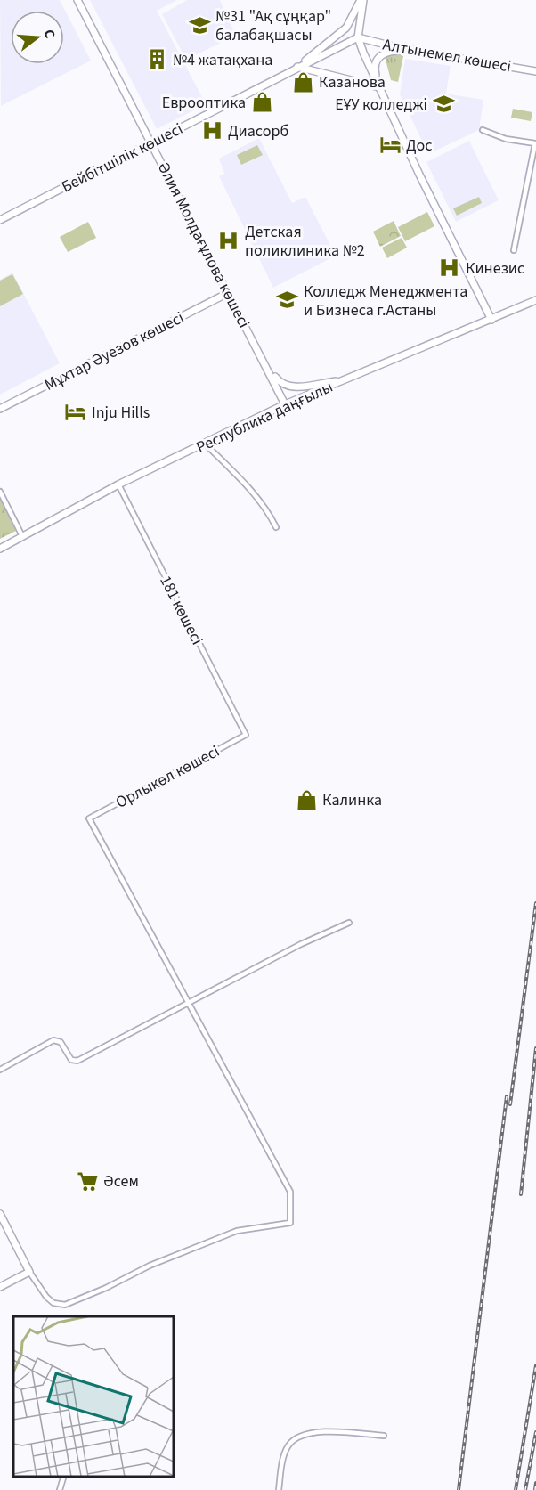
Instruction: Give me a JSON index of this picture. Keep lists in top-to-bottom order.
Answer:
{
  "streets": {
    "street": [
      "Алтынемел көшесі",
      "Бейбітшілік көшесі",
      "Әлия Молдағұлова көшесі",
      "Мұхтар Әуезов көшесі",
      "Республика даңғылы",
      "181 көшесі",
      "Орлыкөл көшесі"
    ]
  },
  "crossings": [
    ["Алтынемел көшесі", "Бейбітшілік көшесі"],
    ["Бейбітшілік көшесі", "Әлия Молдағұлова көшесі"],
    ["Әлия Молдағұлова көшесі", "Мұхтар Әуезов көшесі"],
    ["Әлия Молдағұлова көшесі", "Республика даңғылы"],
    ["Республика даңғылы", "181 көшесі"],
    ["181 көшесі", "Орлыкөл көшесі"]
  ],
  "places": {
    "school or university": ["№31 \"Ақ сұңқар\" балабақшасы", "ЕҰУ колледжі", "Колледж Менеджмента и Бизнеса г.Астаны"],
    "building": ["№4 жатақхана"],
    "shop": ["Казанова", "Еврооптика", "Калинка"],
    "hospital": ["Диасорб", "Детская поликлиника №2", "Кинезис"],
    "hotel": ["Дос", "Inju Hills"],
    "supermarket": ["Әсем"]
  },
  "north": "right"
}
